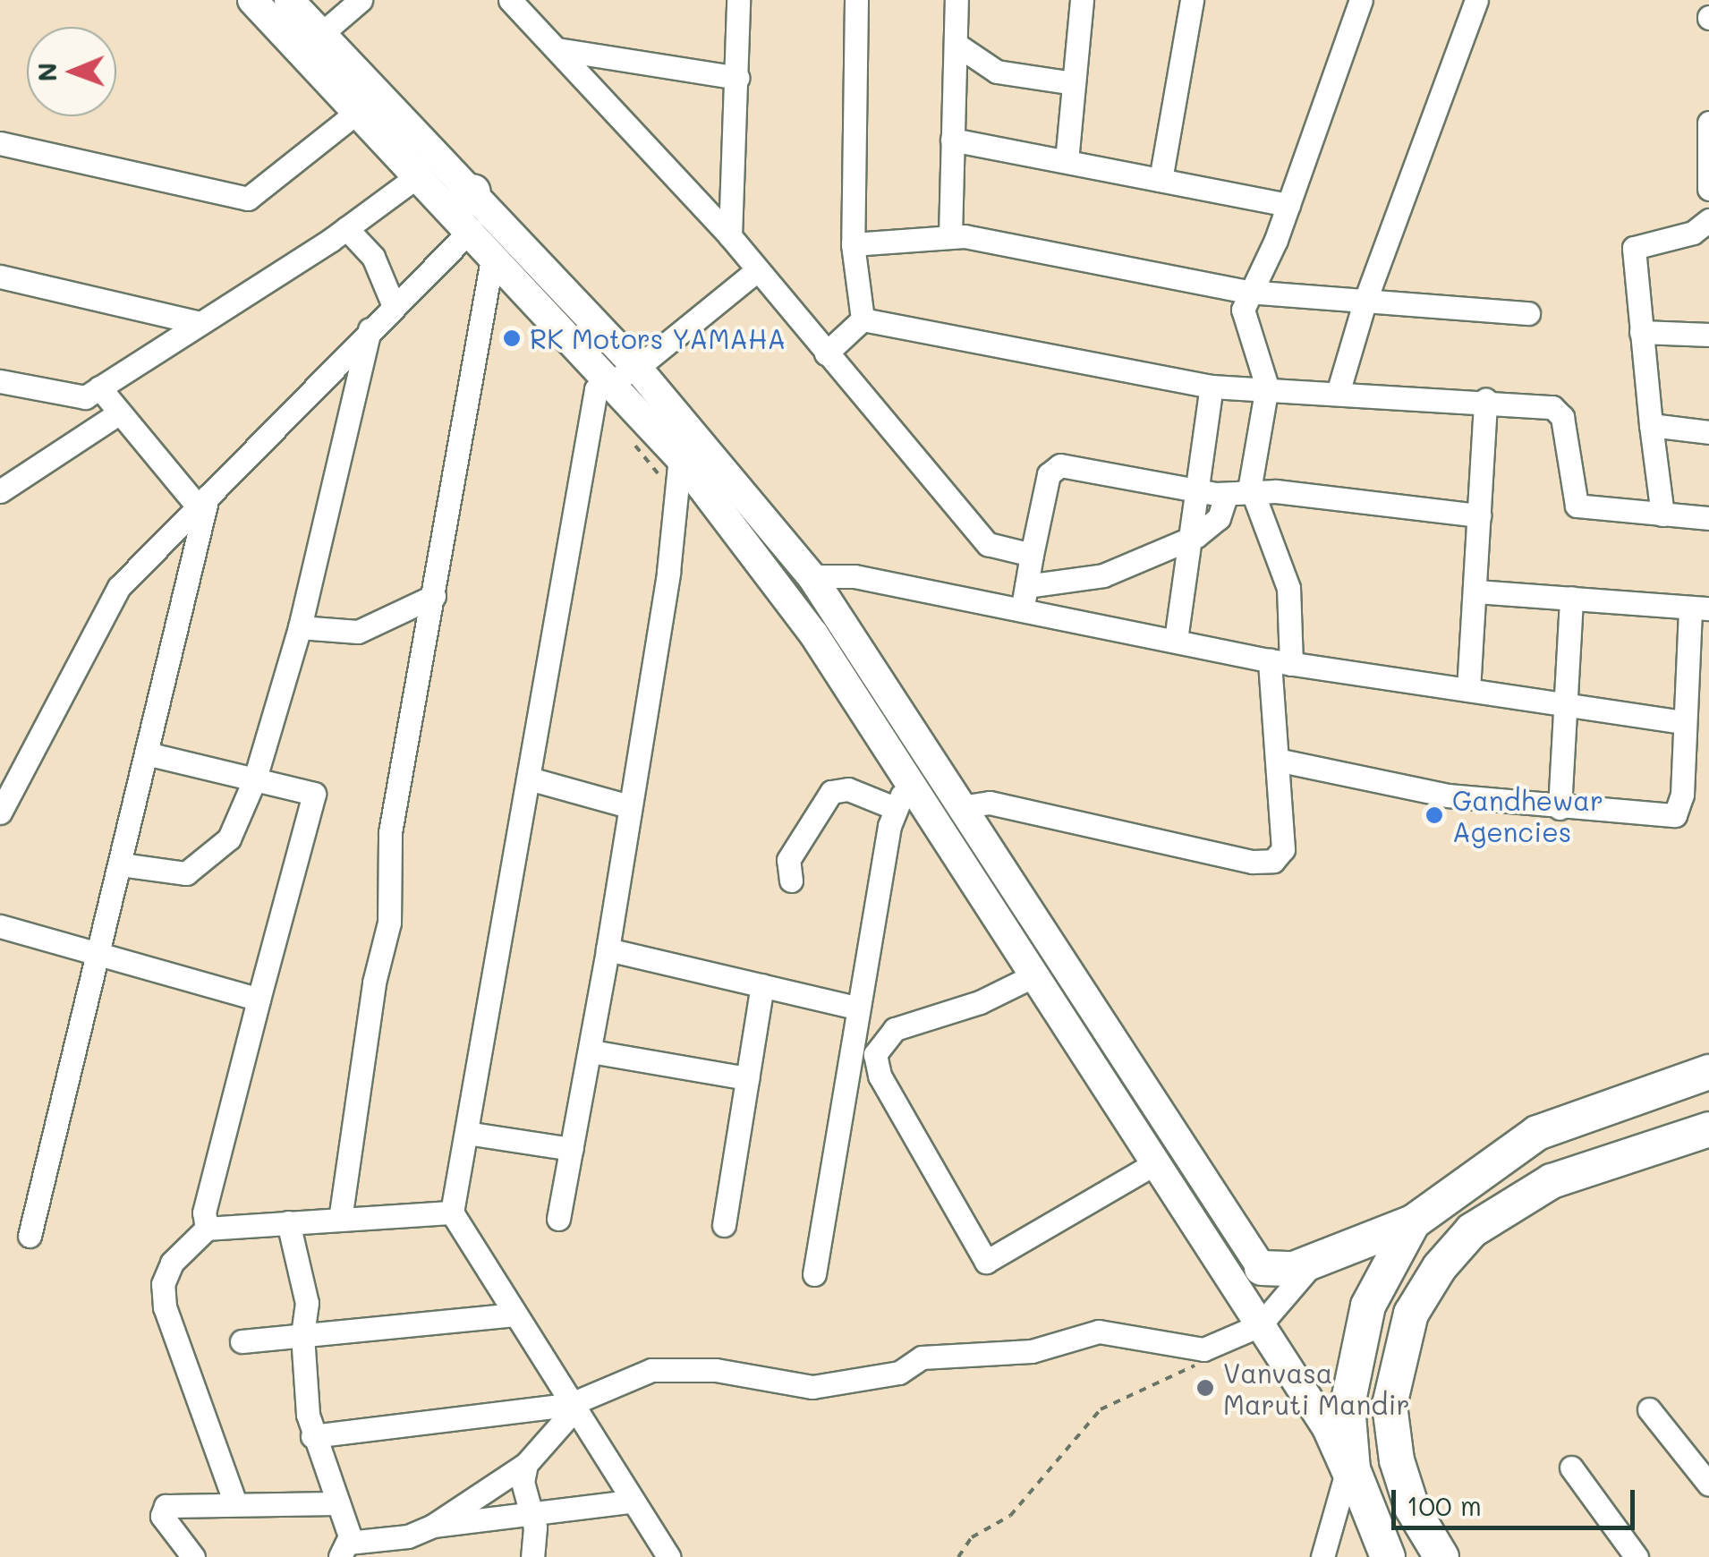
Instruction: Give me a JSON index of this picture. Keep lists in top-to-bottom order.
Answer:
{
  "places": ["RK Motors YAMAHA", "Gandhewar Agencies", "Vanvasa Maruti Mandir"],
  "scale_bar": "100 m",
  "north": "left"
}
